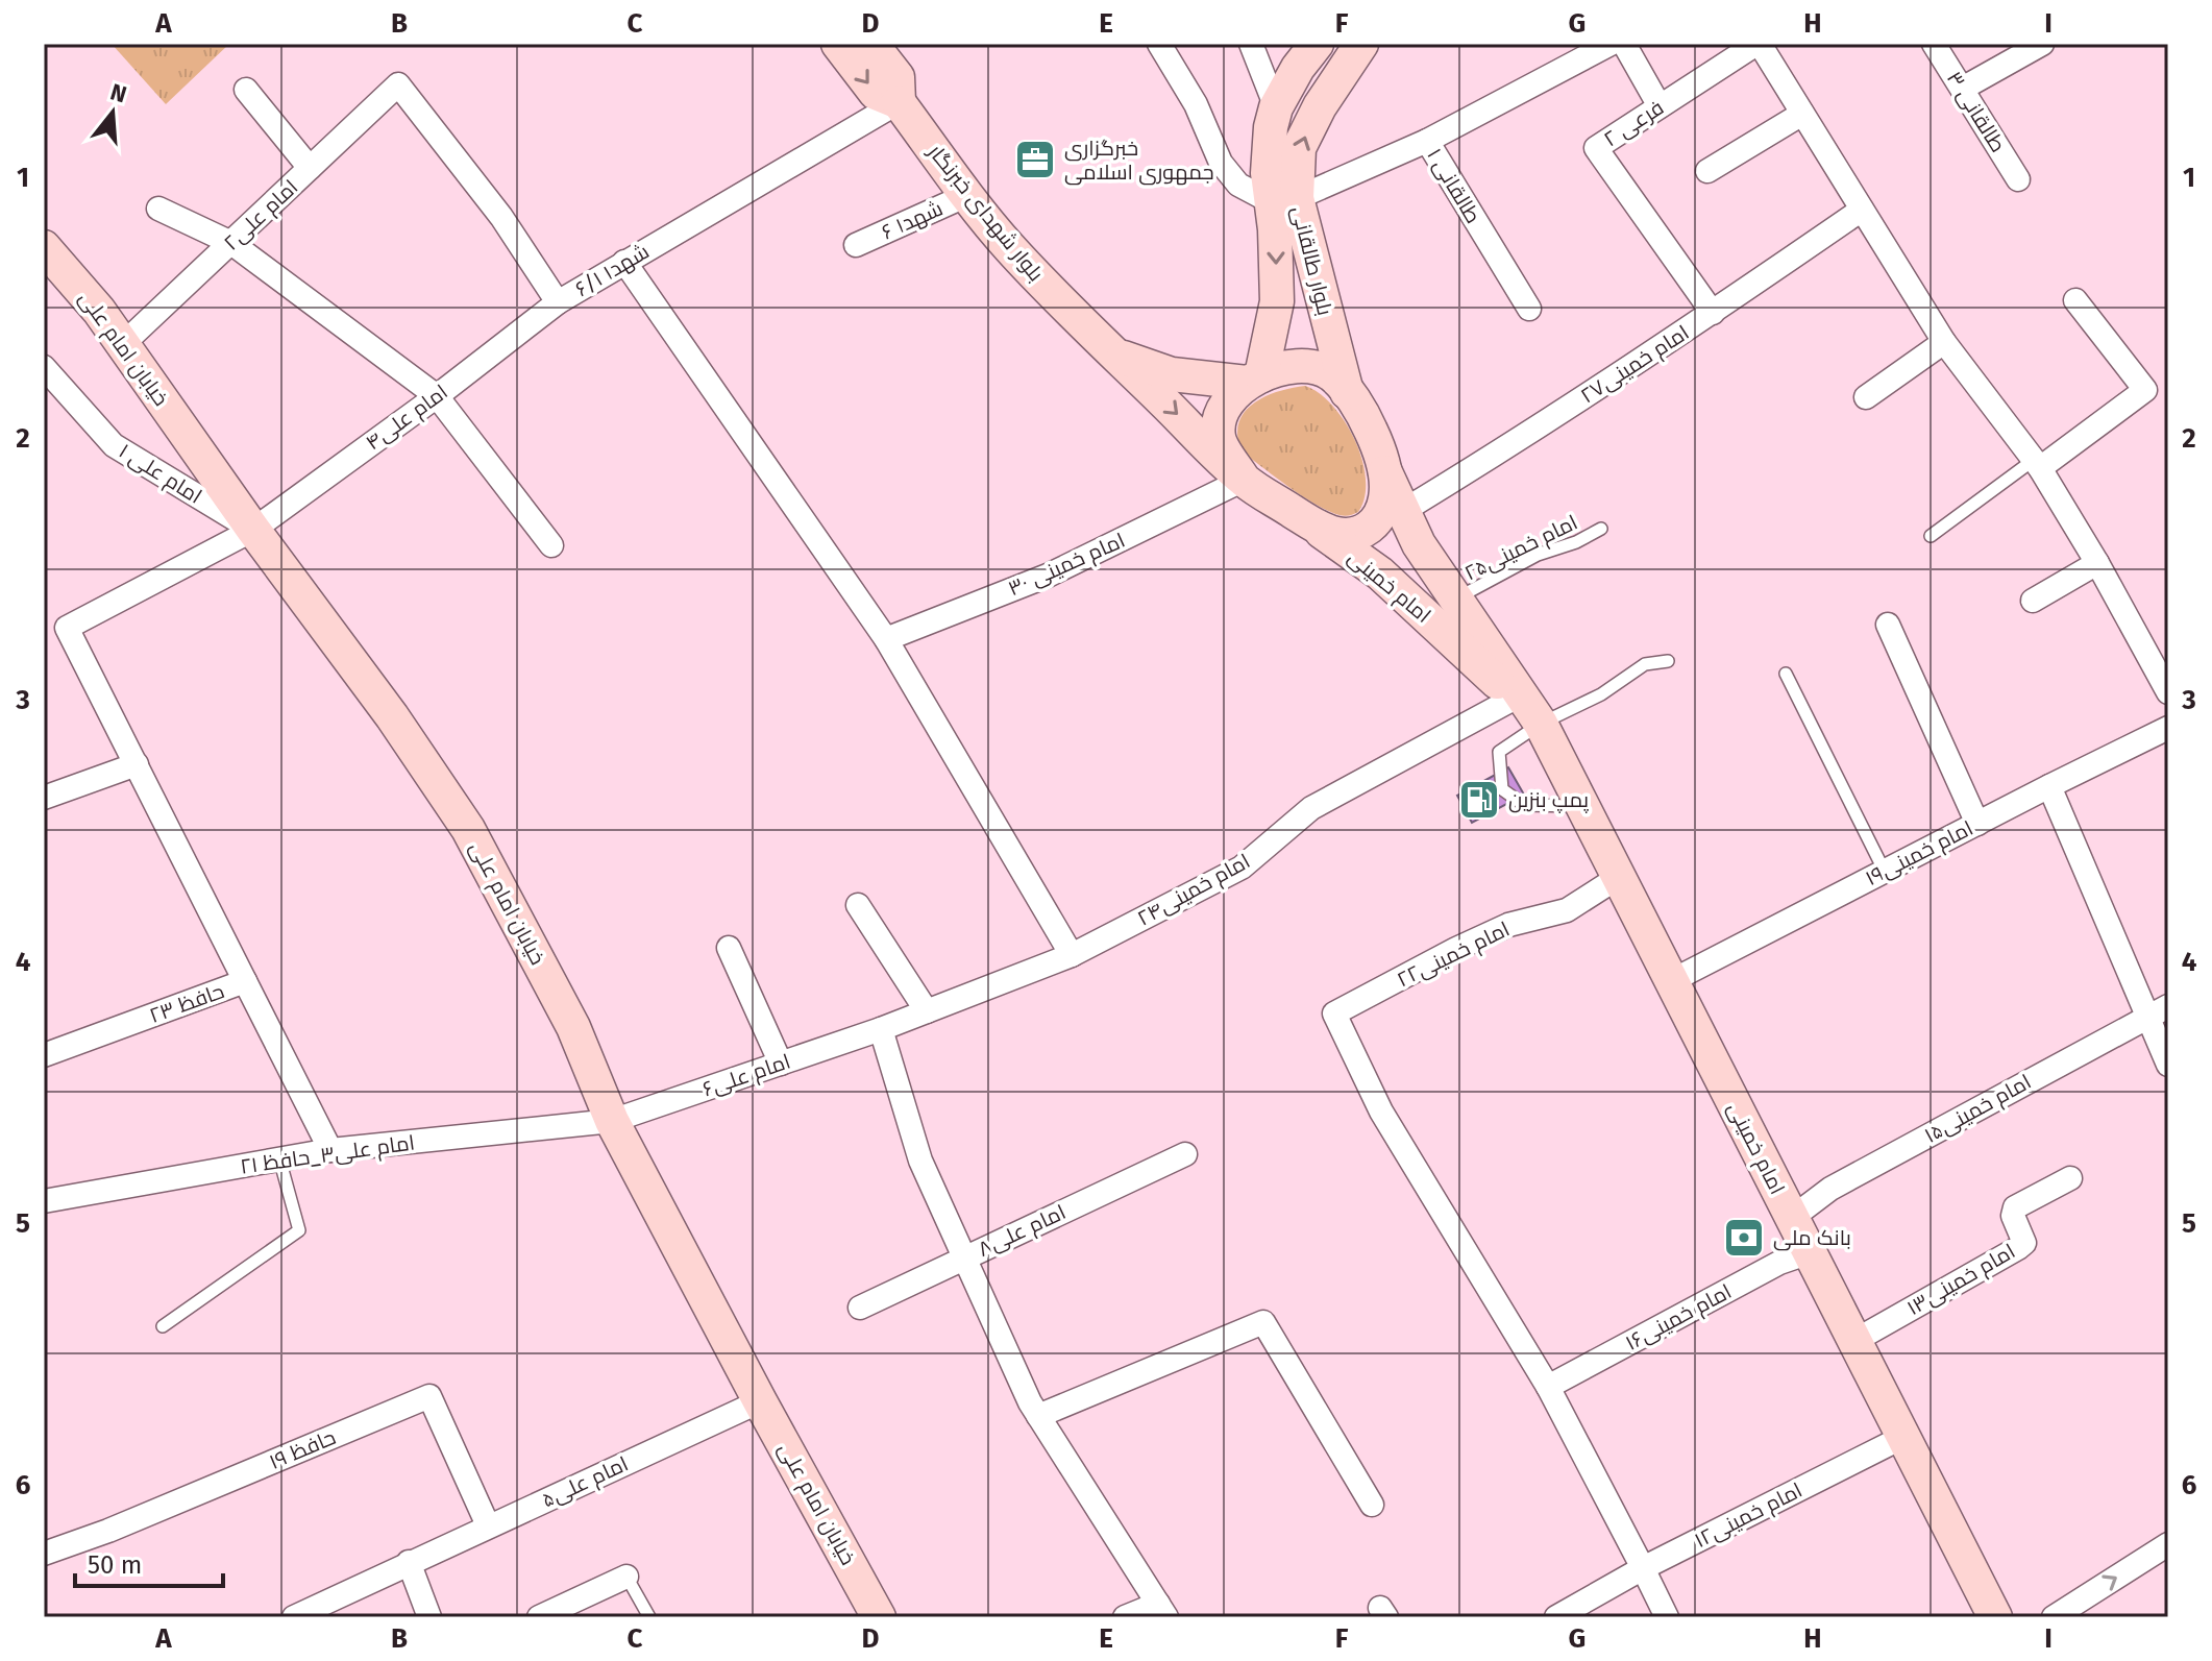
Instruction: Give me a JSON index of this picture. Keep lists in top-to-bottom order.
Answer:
{
  "streets": {
    "main road": [
      "بلوار شهدای خبرنگار",
      "بلوار طالقانی",
      "خیابان امام علی",
      "امام خمینی"
    ],
    "street": [
      "طالقانی ۳",
      "فرعی ۲",
      "طالقانی ۱",
      "امام علی۲",
      "شهد۱ ۶",
      "شهد۱ ۶/۱",
      "امام خمینی۲۷",
      "امام علی۴",
      "امام علی ۱",
      "امام خمینی ۳۰",
      "امام خمینی۱۹",
      "امام خمینی۲۴",
      "امام خمینی۲۲",
      "حافظ ۲۳",
      "امام علی۶",
      "امام خمینی۱۵",
      "امام علی۳_حافظ ۲۱",
      "امام علی۸",
      "امام خمینی۱۳",
      "امام خمینی۱۶",
      "حافظ ۱۹",
      "امام علی۵",
      "امام خمینی۱۲"
    ],
    "lane": ["امام خمینی۲۵"]
  },
  "crossings": [
    ["فرعی ۲", "امام خمینی۲۷"],
    ["طالقانی ۱", "بلوار طالقانی"],
    ["بلوار شهدای خبرنگار", "شهد۱ ۶"],
    ["بلوار شهدای خبرنگار", "بلوار طالقانی"],
    ["بلوار شهدای خبرنگار", "شهد۱ ۶/۱"],
    ["بلوار شهدای خبرنگار", "امام خمینی ۳۰"],
    ["بلوار شهدای خبرنگار", "امام خمینی"],
    ["امام علی۲", "شهد۱ ۶/۱"],
    ["امام علی۲", "خیابان امام علی"],
    ["بلوار طالقانی", "امام خمینی ۳۰"],
    ["بلوار طالقانی", "امام خمینی"],
    ["شهد۱ ۶/۱", "امام علی۴"],
    ["خیابان امام علی", "امام علی۴"],
    ["خیابان امام علی", "امام علی ۱"],
    ["خیابان امام علی", "امام علی۶"],
    ["خیابان امام علی", "امام علی۳_حافظ ۲۱"],
    ["خیابان امام علی", "امام علی۵"],
    ["امام خمینی۲۷", "امام خمینی"],
    ["امام علی۴", "امام علی ۱"],
    ["امام خمینی۲۵", "امام خمینی"],
    ["امام خمینی ۳۰", "امام خمینی"],
    ["امام خمینی", "امام خمینی۱۹"],
    ["امام خمینی", "امام خمینی۲۴"],
    ["امام خمینی", "امام خمینی۲۲"],
    ["امام خمینی", "امام خمینی۱۵"],
    ["امام خمینی", "امام خمینی۱۳"],
    ["امام خمینی", "امام خمینی۱۶"],
    ["امام خمینی", "امام خمینی۱۲"],
    ["امام خمینی۲۴", "امام علی۶"],
    ["امام خمینی۲۲", "امام خمینی۱۶"],
    ["حافظ ۲۳", "امام علی۳_حافظ ۲۱"],
    ["امام علی۶", "امام علی۳_حافظ ۲۱"],
    ["حافظ ۱۹", "امام علی۵"]
  ],
  "places": {
    "office": ["خبرگزاری جمهوری اسلامی"],
    "fuel station": ["پمپ بنزین"],
    "bank": ["بانک ملی"]
  },
  "scale_bar": "50 m",
  "north": "top",
  "grid": {
    "columns": [
      "A",
      "B",
      "C",
      "D",
      "E",
      "F",
      "G",
      "H",
      "I"
    ],
    "rows": [
      "1",
      "2",
      "3",
      "4",
      "5",
      "6"
    ]
  }
}
